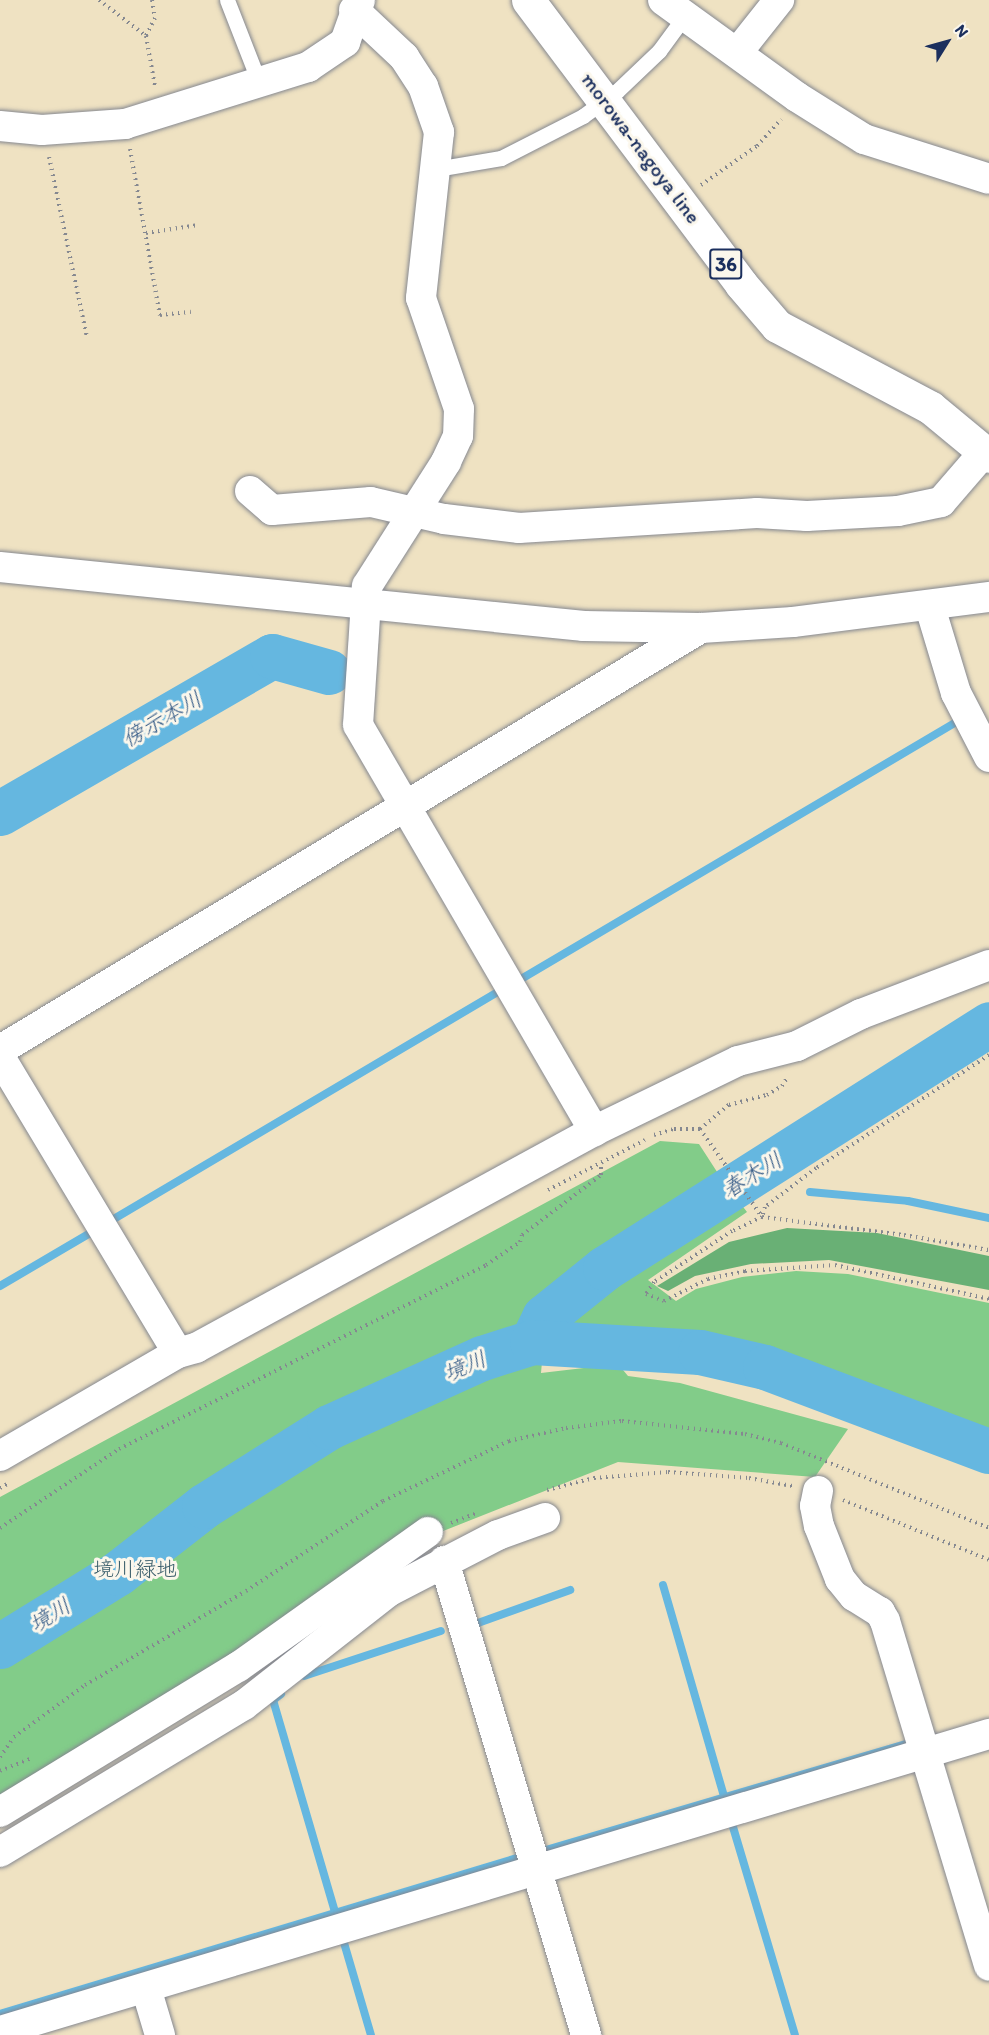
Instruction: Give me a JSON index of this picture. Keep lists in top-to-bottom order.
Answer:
{
  "streets": {
    "main road": ["morowa-nagoya line", "36"]
  },
  "water": ["傍示本川", "春木川", "境川"],
  "parks": ["境川緑地"],
  "north": "top right"
}
